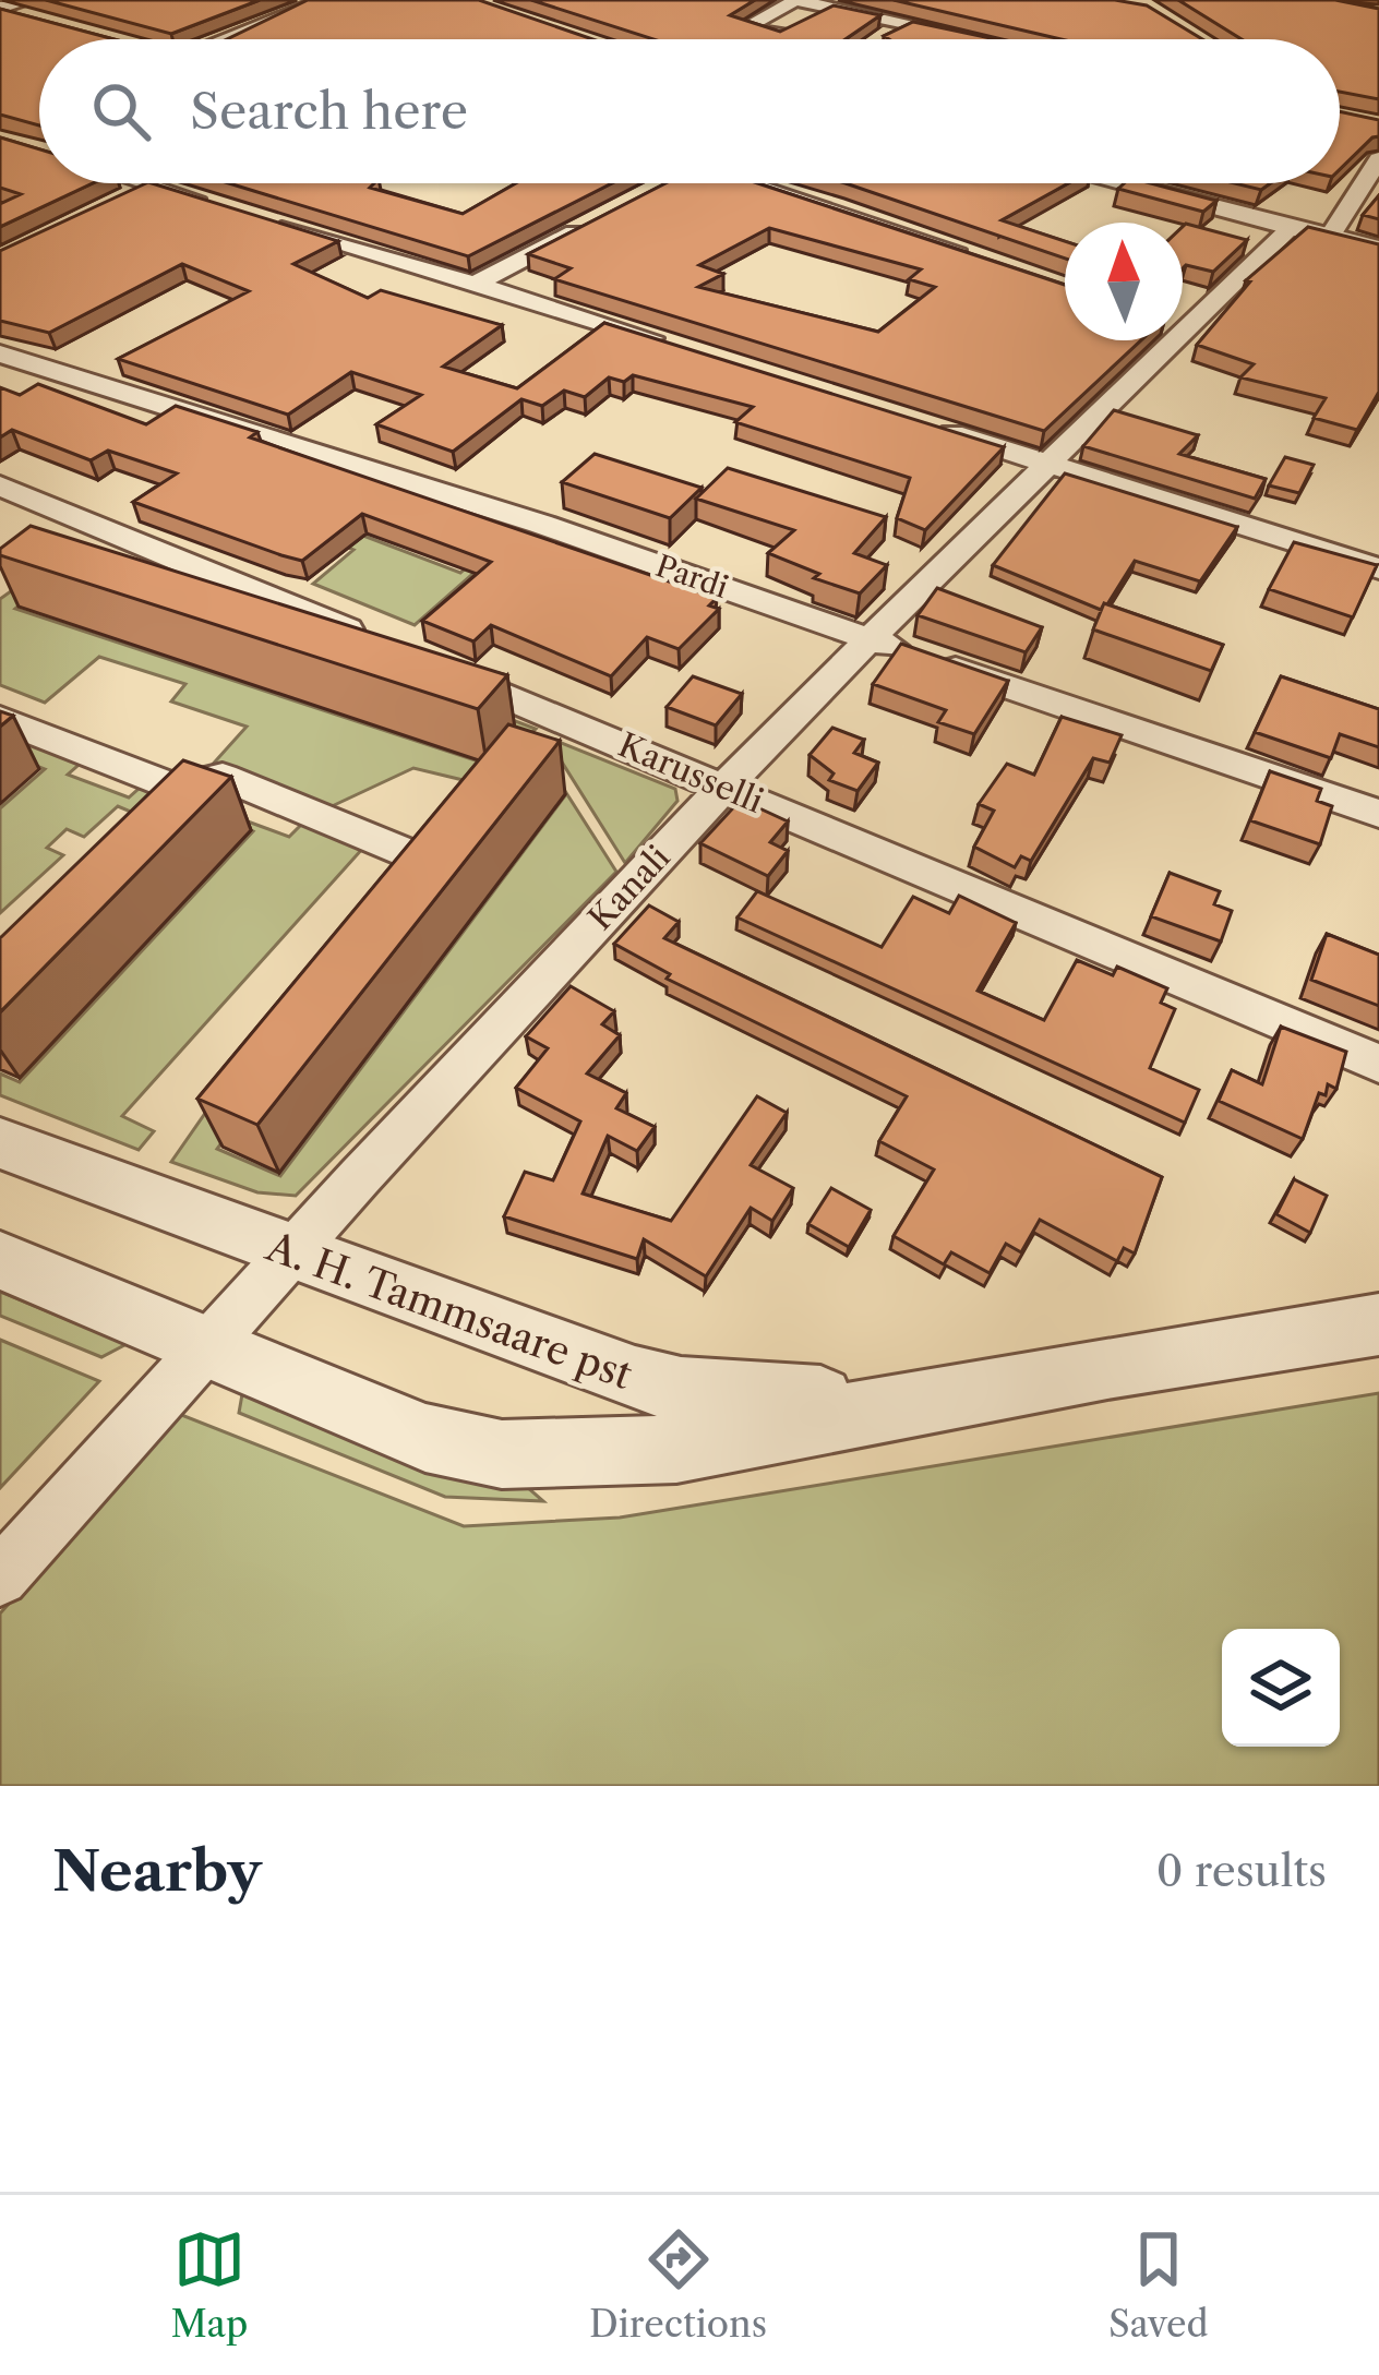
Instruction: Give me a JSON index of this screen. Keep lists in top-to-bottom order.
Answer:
{
  "streets": {
    "street": [
      "Pardi",
      "Karusselli",
      "Kanali",
      "A. H. Tammsaare pst"
    ]
  },
  "crossings": [
    ["Pardi", "Kanali"],
    ["Karusselli", "Kanali"],
    ["Kanali", "A. H. Tammsaare pst"]
  ],
  "north": "top",
  "page": {
    "search": "Search here",
    "heading": ["Nearby", "0 results"],
    "nav": ["Map", "Directions", "Saved"]
  }
}
